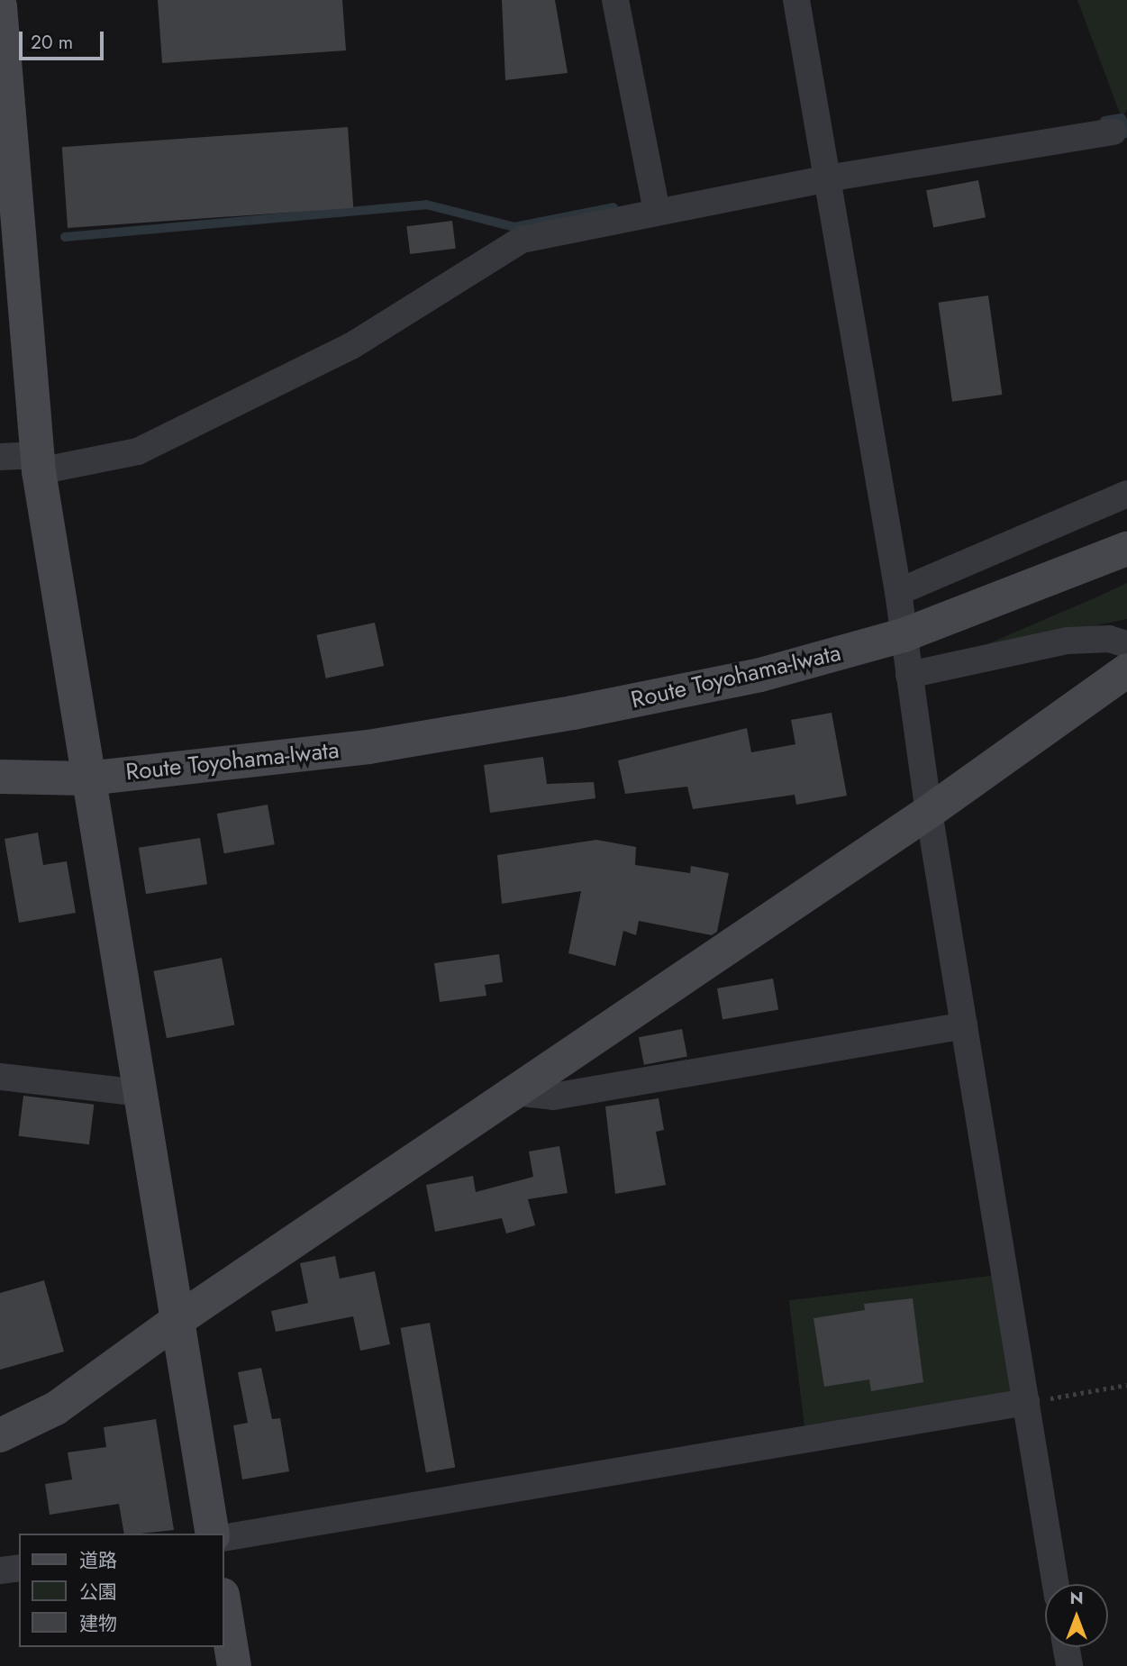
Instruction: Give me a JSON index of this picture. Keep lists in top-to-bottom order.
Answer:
{
  "streets": {
    "street": ["Route Toyohama-Iwata"]
  },
  "legend": ["道路", "公園", "建物"],
  "scale_bar": "20 m",
  "north": "top"
}
